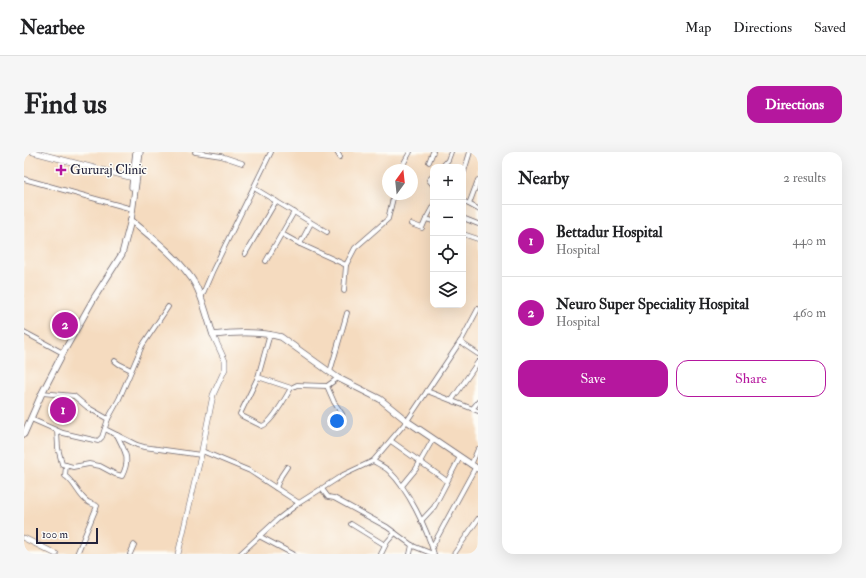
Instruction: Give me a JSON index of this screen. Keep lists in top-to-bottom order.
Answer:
{
  "places": {
    "health": ["Gururaj Clinic"]
  },
  "scale_bar": "100 m",
  "north": "top",
  "page": {
    "header": "Nearbee",
    "nav": ["Map", "Directions", "Saved"],
    "buttons": [
      "Directions",
      ["Save", "Share"]
    ],
    "title": "Find us",
    "heading": ["Nearby", "2 results"],
    "map_buttons": ["+", "−"],
    "list": [
      {
        "mark": "1",
        "name": "Bettadur Hospital",
        "note": "Hospital",
        "value": "440 m"
      },
      {
        "mark": "2",
        "name": "Neuro Super Speciality Hospital",
        "note": "Hospital",
        "value": "460 m"
      }
    ],
    "pins": ["2", "1"],
    "scale": "100 m"
  }
}
